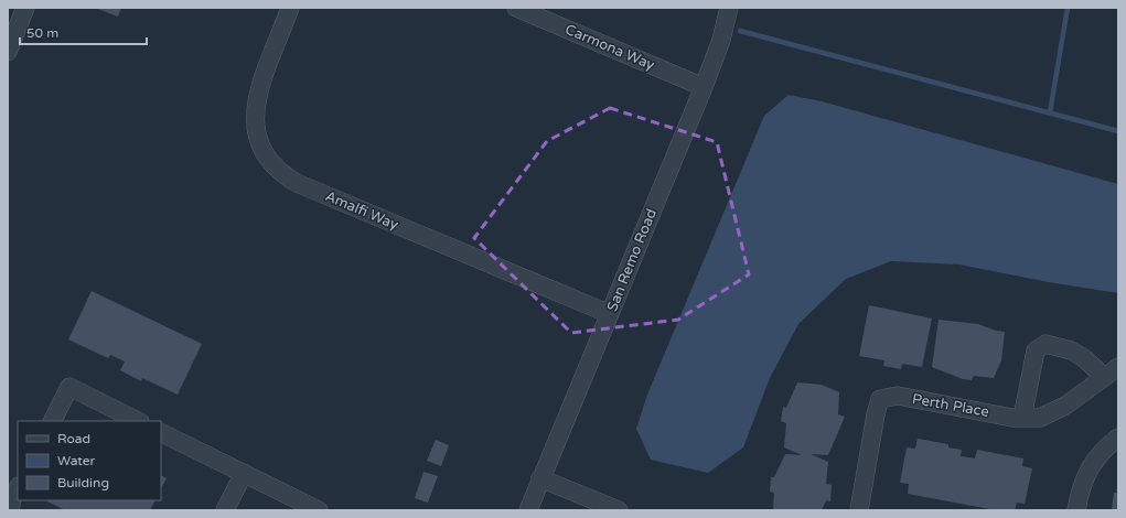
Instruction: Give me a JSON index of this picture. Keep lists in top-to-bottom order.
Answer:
{
  "streets": {
    "street": [
      "Carmona Way",
      "Amalfi Way",
      "San Remo Road",
      "Perth Place"
    ]
  },
  "crossings": [
    ["Carmona Way", "San Remo Road"],
    ["Amalfi Way", "San Remo Road"]
  ],
  "legend": ["Road", "Water", "Building"],
  "scale_bar": "50 m"
}
